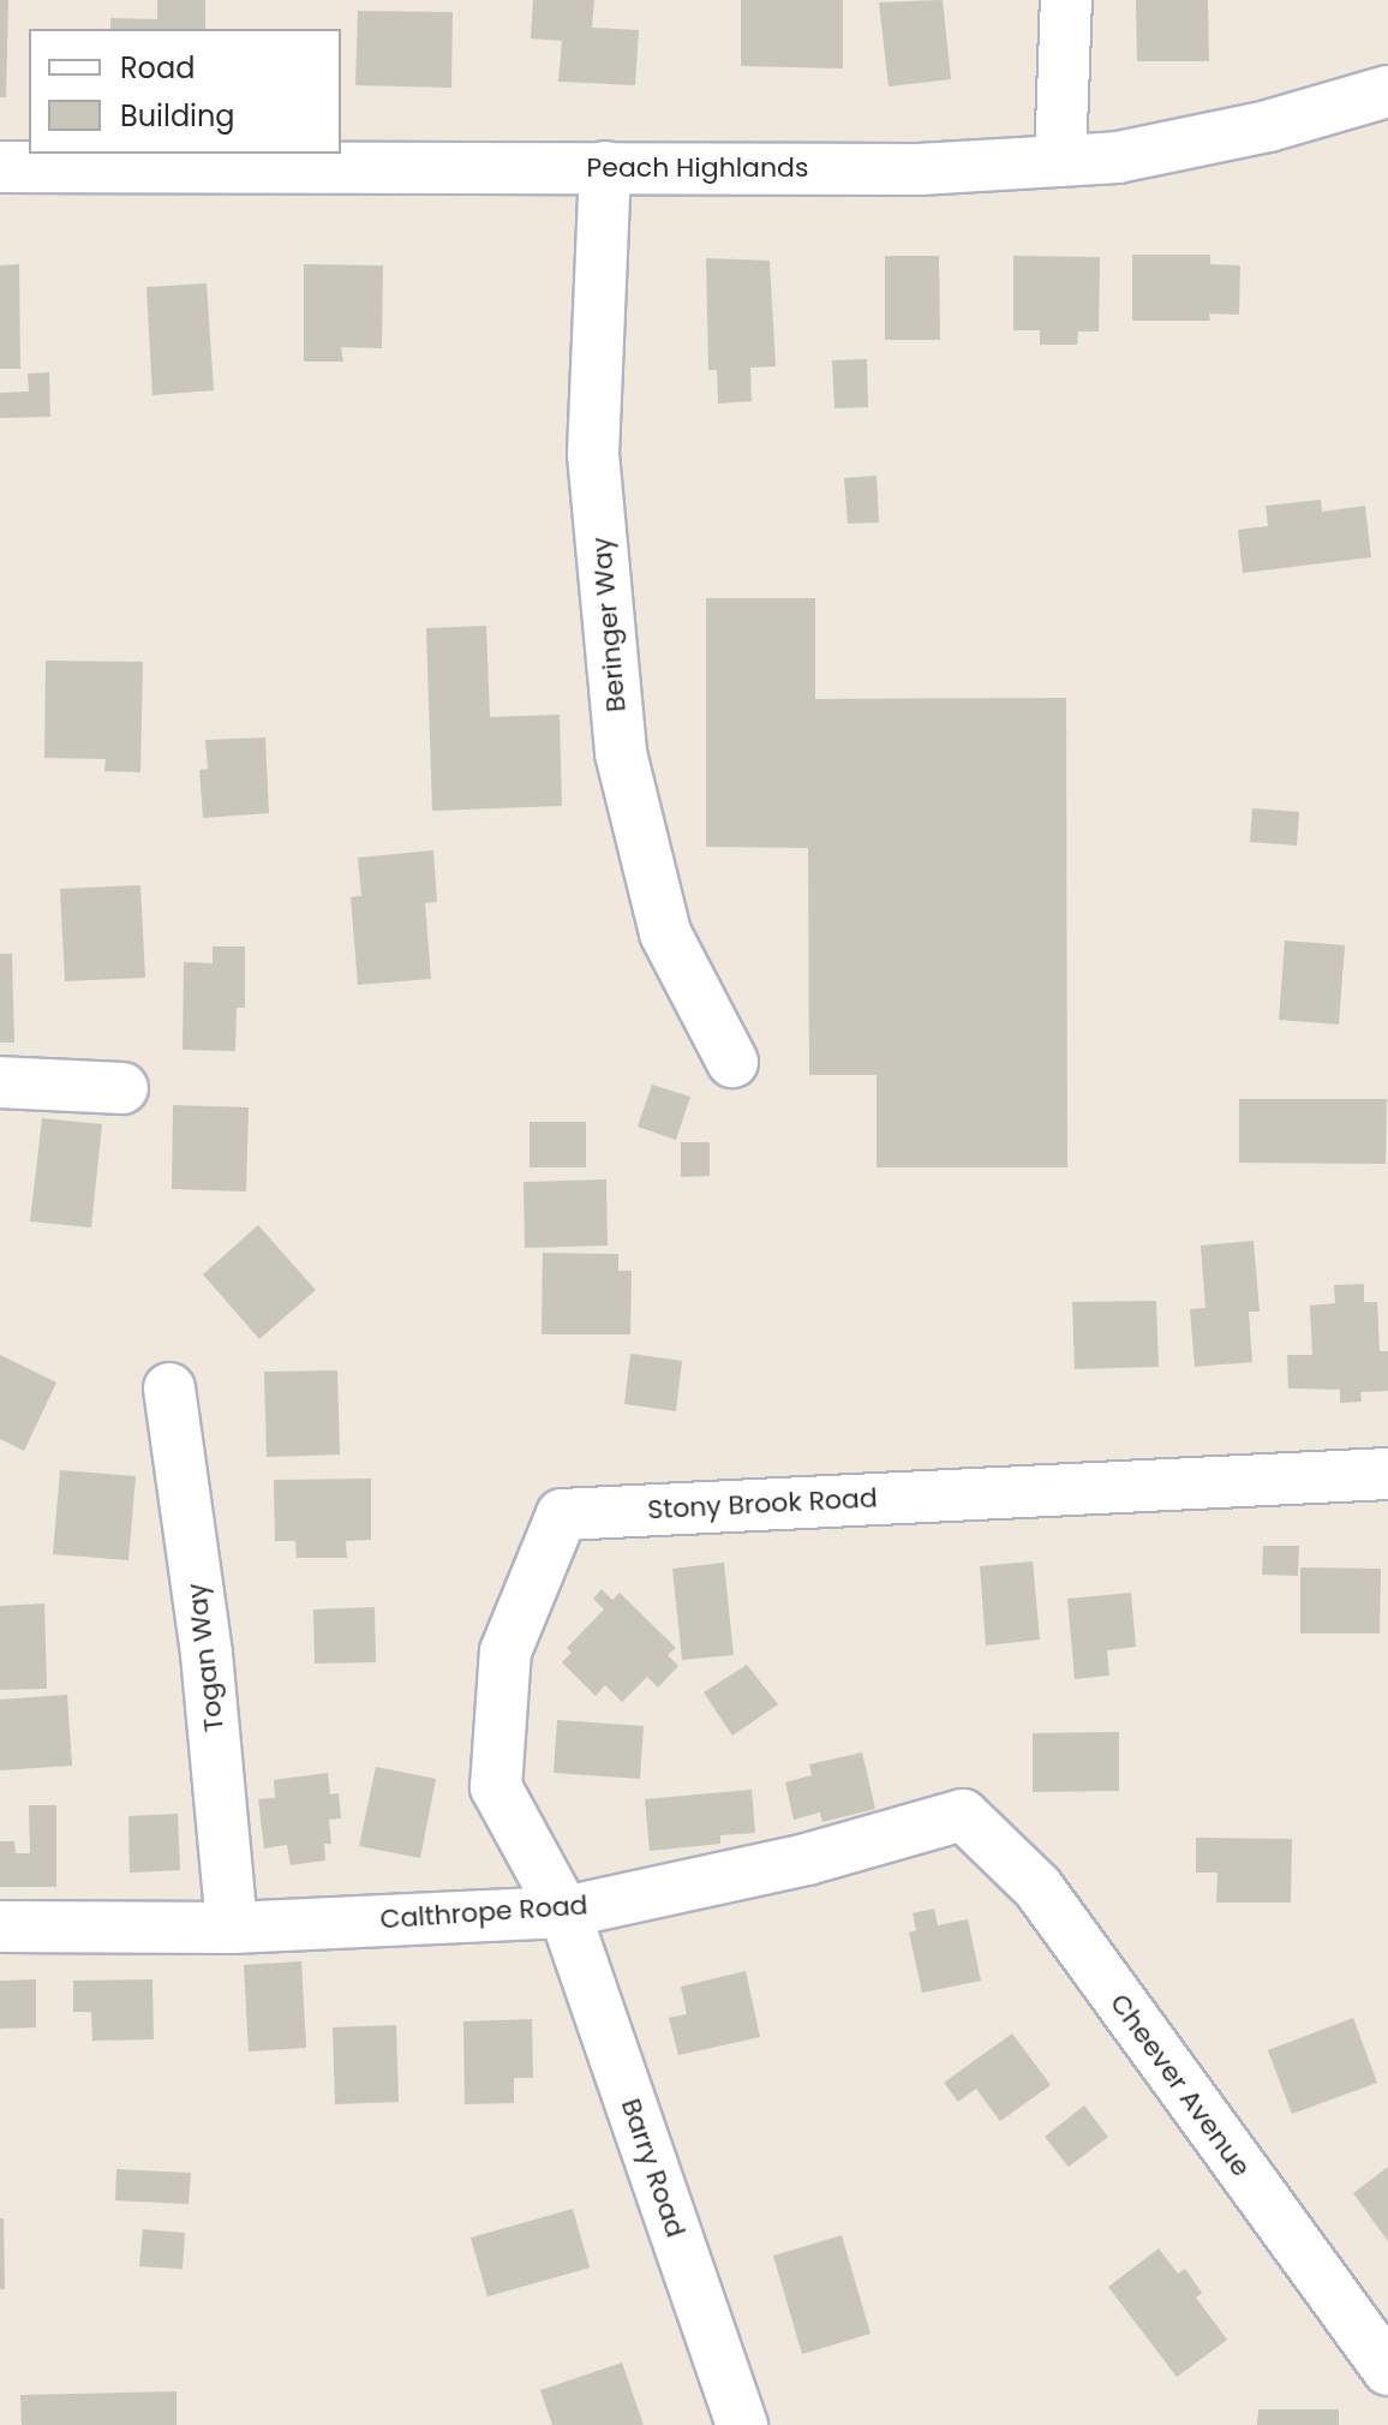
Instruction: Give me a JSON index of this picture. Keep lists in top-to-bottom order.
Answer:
{
  "streets": {
    "street": [
      "Peach Highlands",
      "Beringer Way",
      "Stony Brook Road",
      "Togan Way",
      "Calthrope Road",
      "Cheever Avenue",
      "Barry Road"
    ]
  },
  "crossings": [
    ["Peach Highlands", "Beringer Way"],
    ["Stony Brook Road", "Calthrope Road"],
    ["Stony Brook Road", "Barry Road"],
    ["Togan Way", "Calthrope Road"],
    ["Calthrope Road", "Cheever Avenue"],
    ["Calthrope Road", "Barry Road"]
  ],
  "legend": ["Road", "Building"]
}
